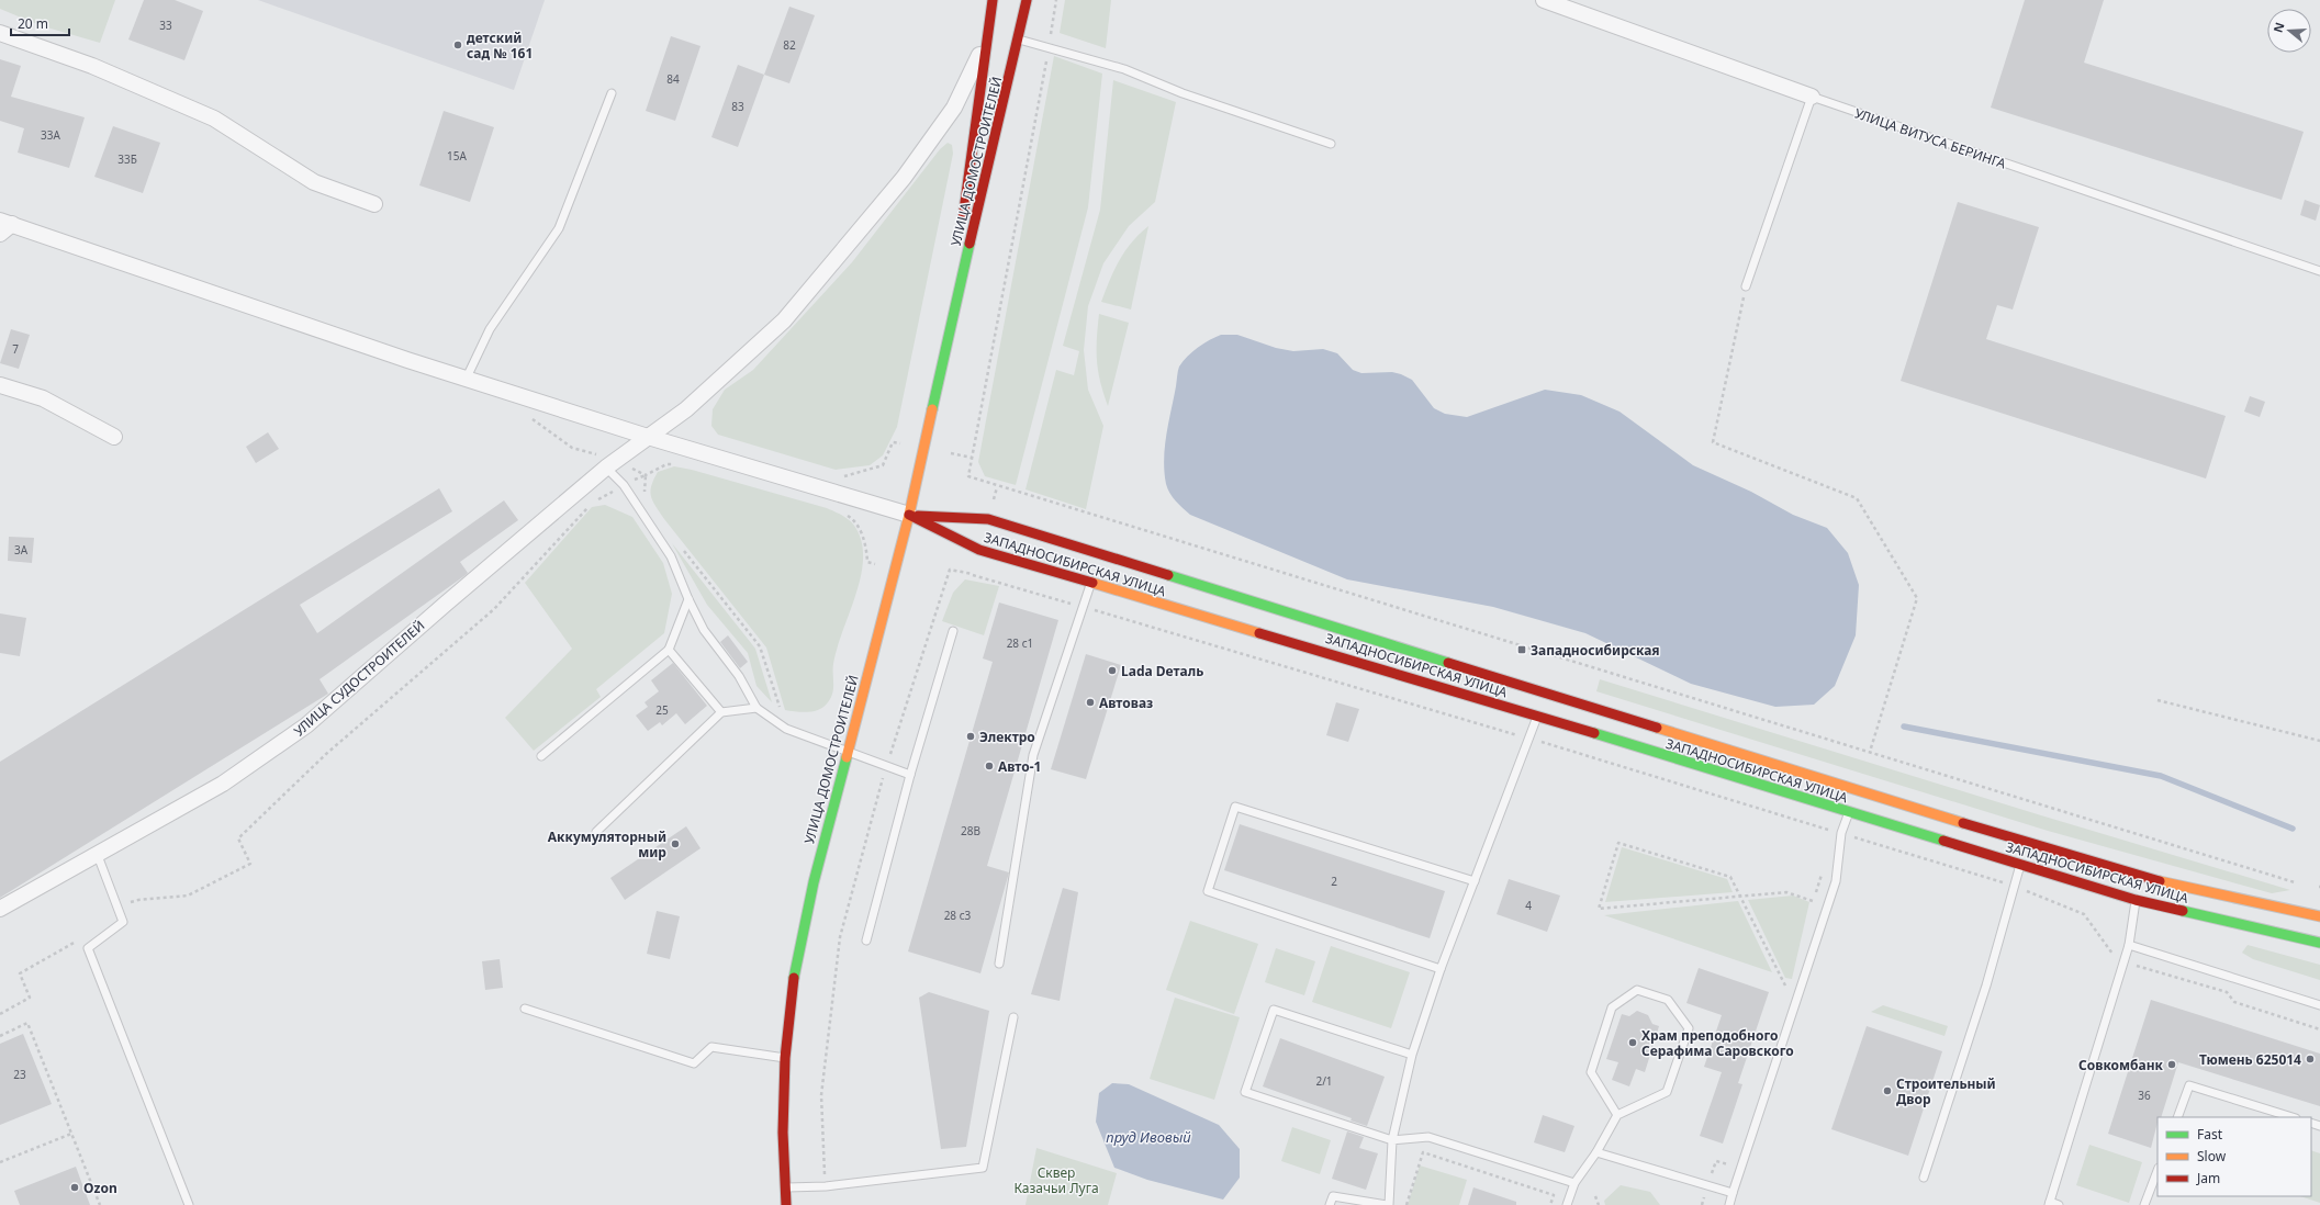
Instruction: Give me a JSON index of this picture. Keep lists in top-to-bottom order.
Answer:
{
  "streets": {
    "main road": ["УЛИЦА ДОМОСТРОИТЕЛЕЙ", "ЗАПАДНОСИБИРСКАЯ УЛИЦА"],
    "street": ["УЛИЦА ВИТУСА БЕРИНГА", "УЛИЦА СУДОСТРОИТЕЛЕЙ"]
  },
  "crossings": [
    ["УЛИЦА ДОМОСТРОИТЕЛЕЙ", "ЗАПАДНОСИБИРСКАЯ УЛИЦА"],
    ["УЛИЦА ДОМОСТРОИТЕЛЕЙ", "УЛИЦА СУДОСТРОИТЕЛЕЙ"]
  ],
  "water": ["пруд Ивовый"],
  "parks": ["Сквер Казачьи Луга"],
  "places": {
    "other": [
      "детский сад № 161",
      "Lada Dеталь",
      "Автоваз",
      "Электро",
      "Авто-1",
      "Аккумуляторный мир",
      "Храм преподобного Серафима Саровского",
      "Тюмень 625014",
      "Совкомбанк",
      "Строительный Двор",
      "Ozon"
    ],
    "transit": ["Западносибирская"]
  },
  "house_numbers": [
    "33",
    "82",
    "84",
    "83",
    "33А",
    "15А",
    "33Б",
    "7",
    "3А",
    "28 с1",
    "25",
    "28В",
    "2",
    "4",
    "28 с3",
    "23",
    "2/1",
    "36"
  ],
  "legend": ["Fast", "Slow", "Jam"],
  "scale_bar": "20 m",
  "north": "left"
}
